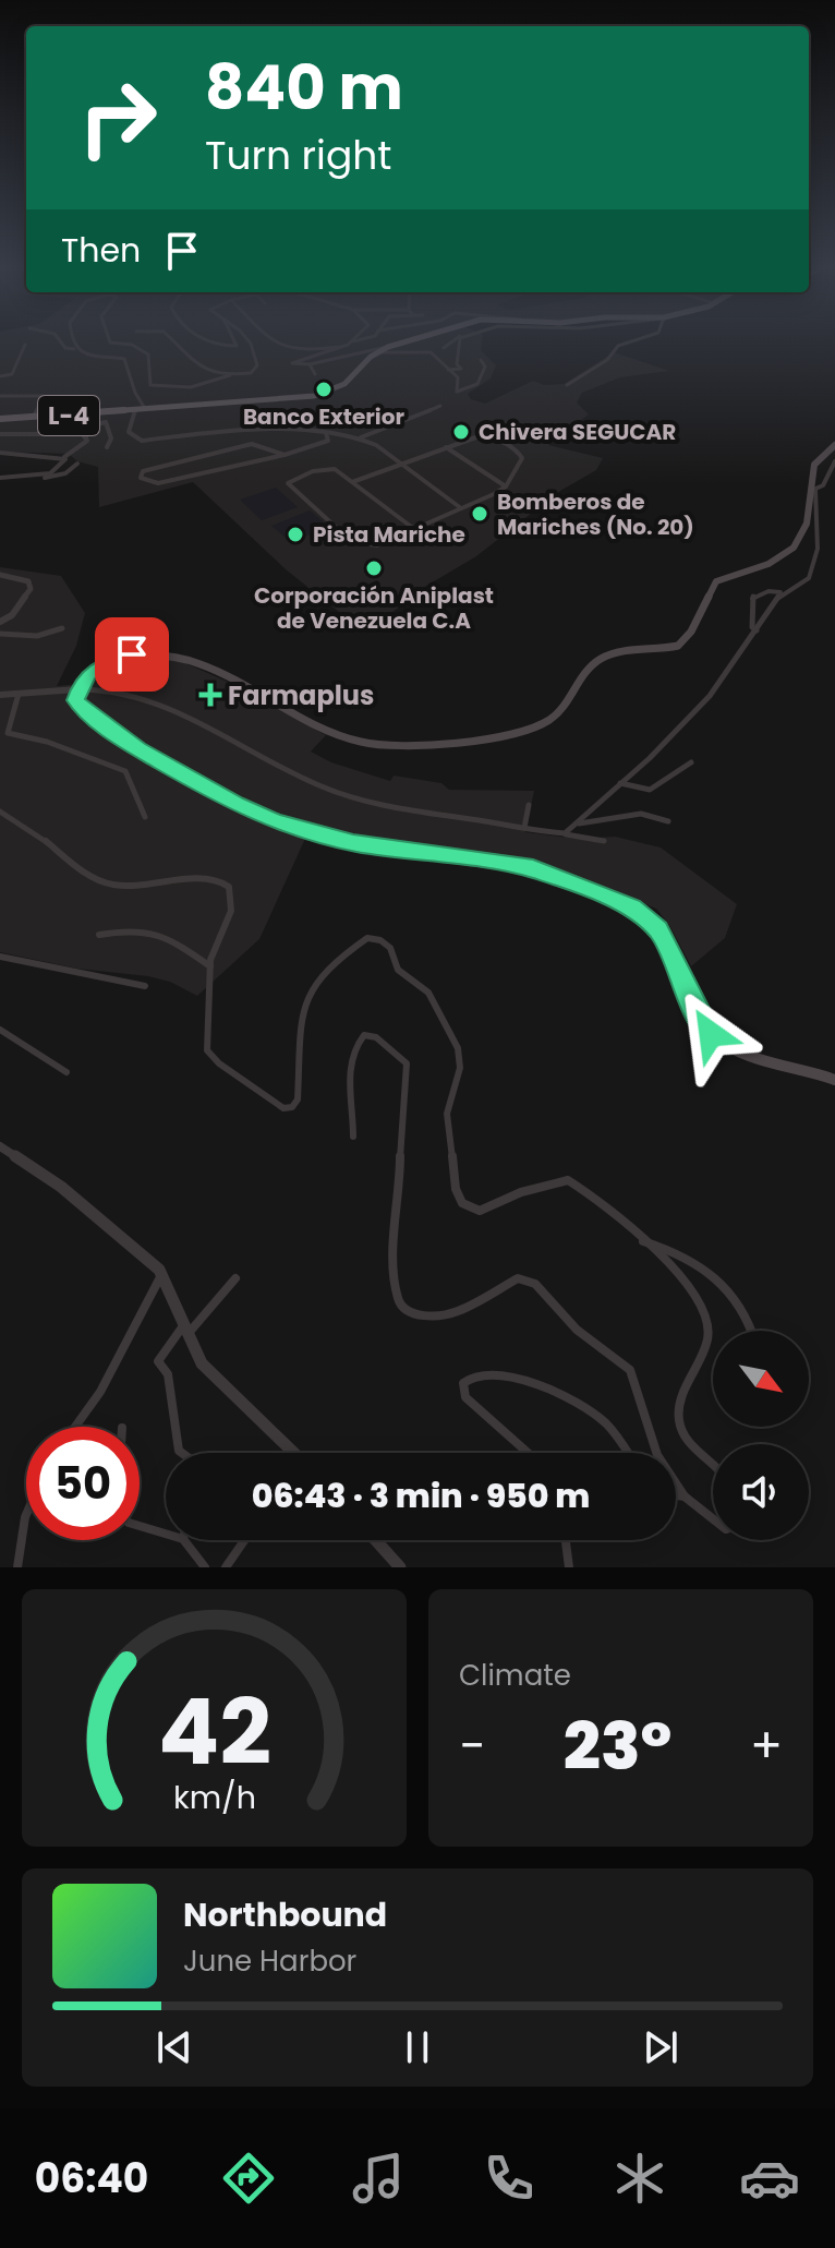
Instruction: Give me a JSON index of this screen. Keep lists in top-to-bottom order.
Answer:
{
  "streets": {
    "main road": ["L-4"]
  },
  "places": {
    "other": [
      "Banco Exterior",
      "Chivera SEGUCAR",
      "Bomberos de Mariches (No. 20)",
      "Pista Mariche",
      "Corporación Aniplast de Venezuela C.A"
    ],
    "health": ["Farmaplus"]
  },
  "north": "bottom right",
  "page": {
    "turn": ["840 m", "Turn right"],
    "then": "Then",
    "limit": "50",
    "trip": "06:43 · 3 min · 950 m",
    "tile": "Climate",
    "heat": ["−", "23°", "+"],
    "song": ["Northbound", "June Harbor"],
    "tabs": "06:40",
    "gauge": ["42", "km/h"]
  }
}
